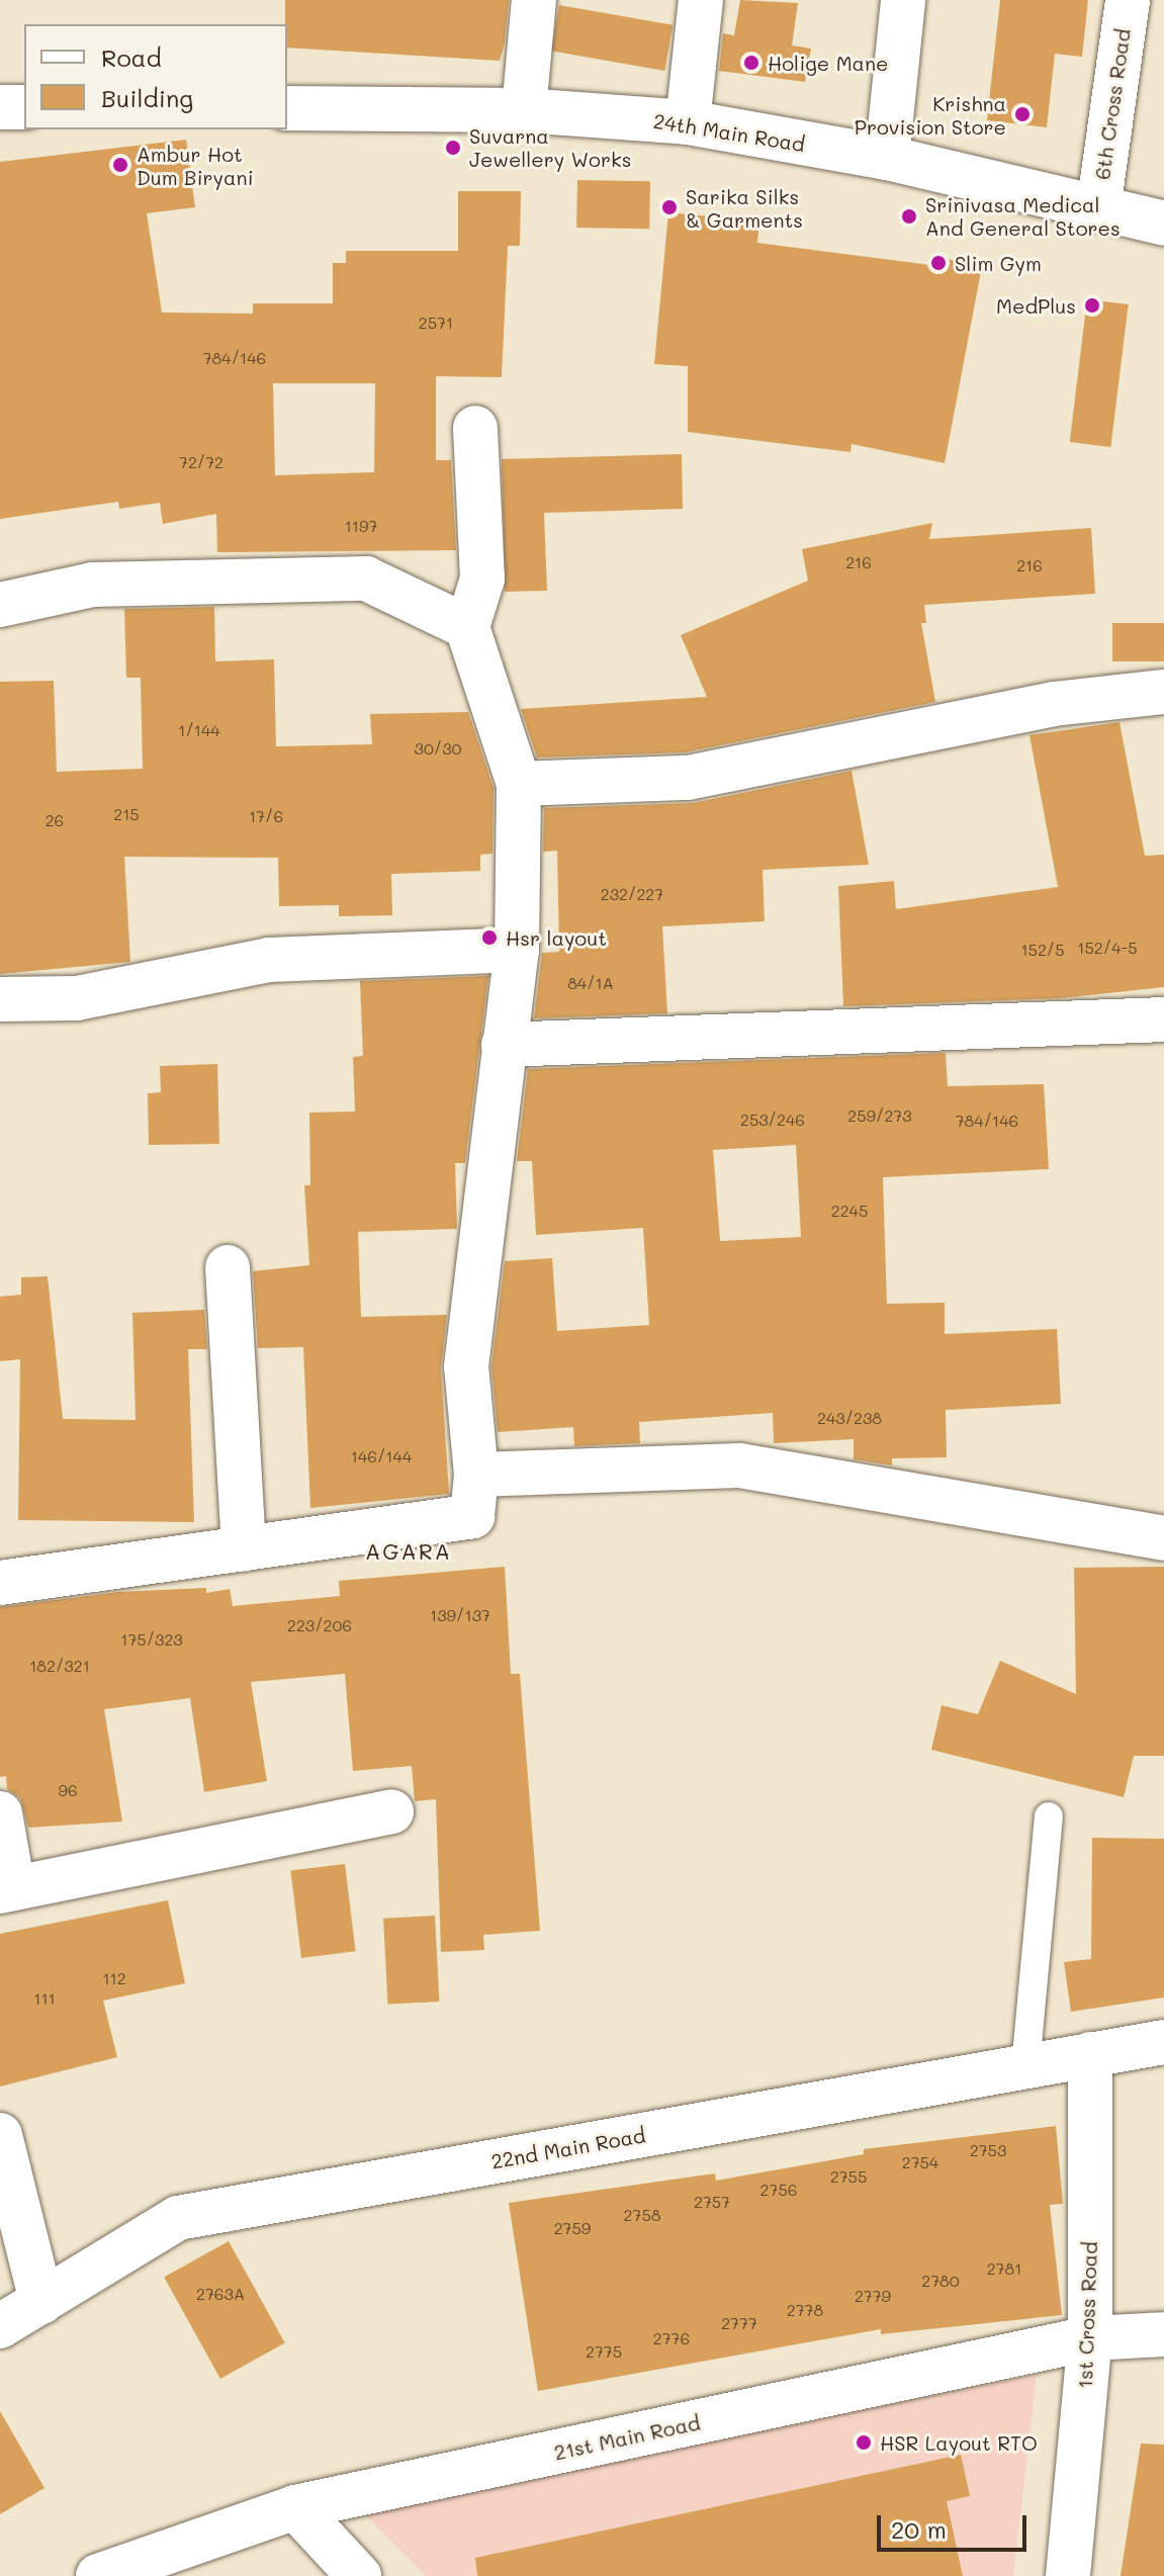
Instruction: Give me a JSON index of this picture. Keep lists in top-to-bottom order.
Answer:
{
  "streets": {
    "street": [
      "6th Cross Road",
      "24th Main Road",
      "22nd Main Road",
      "1st Cross Road",
      "21st Main Road"
    ]
  },
  "crossings": [
    ["6th Cross Road", "24th Main Road"],
    ["22nd Main Road", "1st Cross Road"],
    ["1st Cross Road", "21st Main Road"]
  ],
  "districts": ["AGARA"],
  "places": [
    "Holige Mane",
    "Krishna Provision Store",
    "Suvarna Jewellery Works",
    "Ambur Hot Dum Biryani",
    "Sarika Silks & Garments",
    "Srinivasa Medical And General Stores",
    "Slim Gym",
    "MedPlus",
    "Hsr layout",
    "HSR Layout RTO"
  ],
  "house_numbers": [
    "2571",
    "784/146",
    "72/72",
    "1197",
    "216",
    "216",
    "1/144",
    "30/30",
    "215",
    "17/6",
    "26",
    "232/227",
    "152/4-5",
    "152/5",
    "84/1A",
    "259/273",
    "253/246",
    "784/146",
    "2245",
    "243/238",
    "146/144",
    "139/137",
    "223/206",
    "175/323",
    "182/321",
    "96",
    "112",
    "111",
    "2753",
    "2754",
    "2755",
    "2756",
    "2757",
    "2758",
    "2759",
    "2781",
    "2780",
    "2763A",
    "2779",
    "2778",
    "2777",
    "2776",
    "2775"
  ],
  "legend": ["Road", "Building"],
  "scale_bar": "20 m"
}
